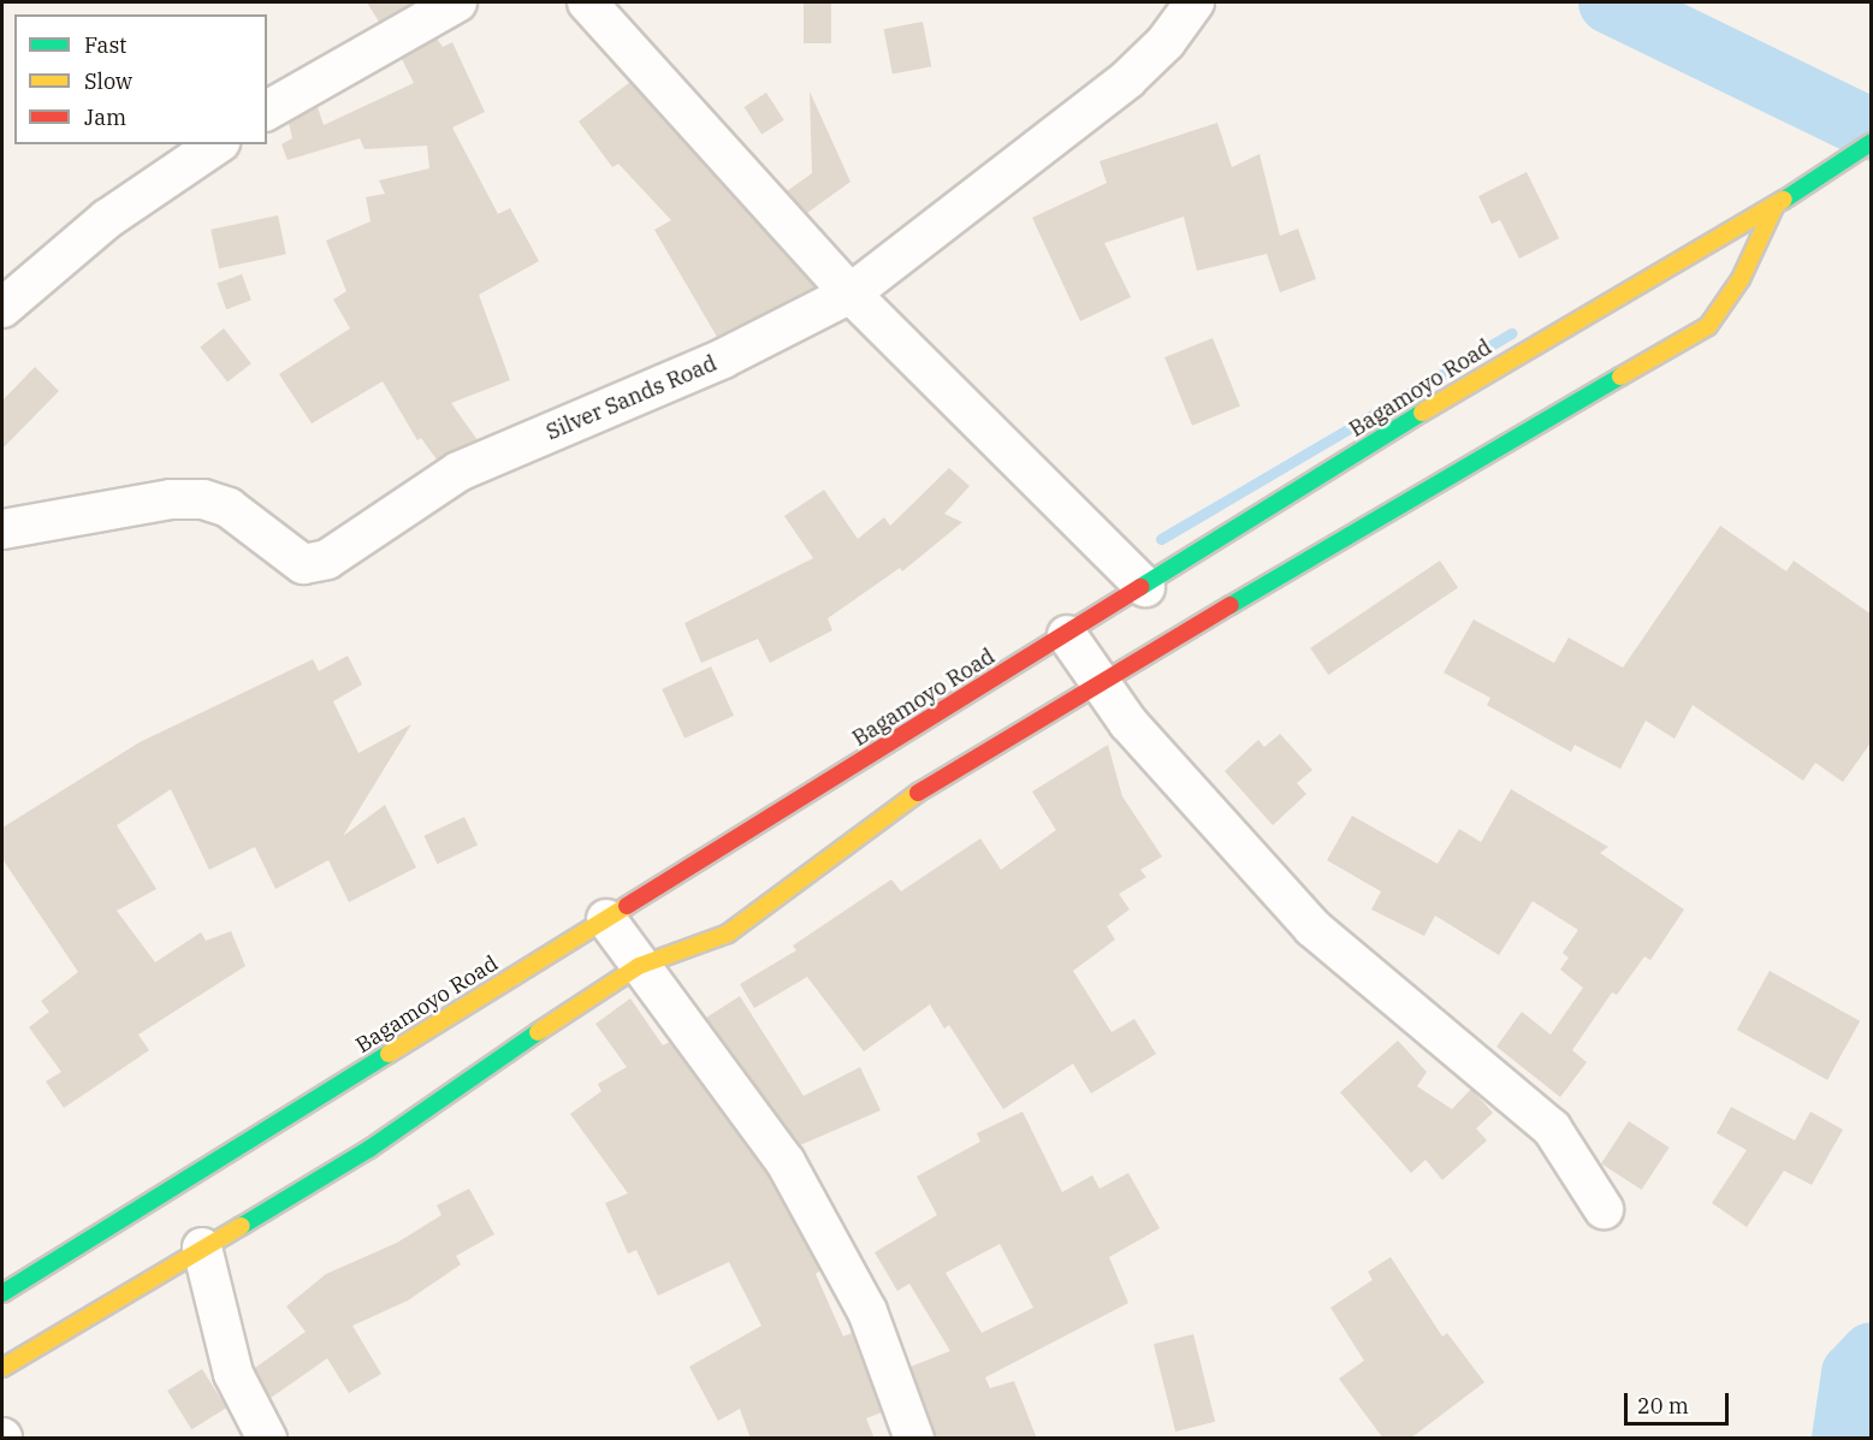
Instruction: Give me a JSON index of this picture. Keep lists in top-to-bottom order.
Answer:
{
  "streets": {
    "main road": ["Bagamoyo Road"],
    "street": ["Silver Sands Road"]
  },
  "legend": ["Fast", "Slow", "Jam"],
  "scale_bar": "20 m"
}
